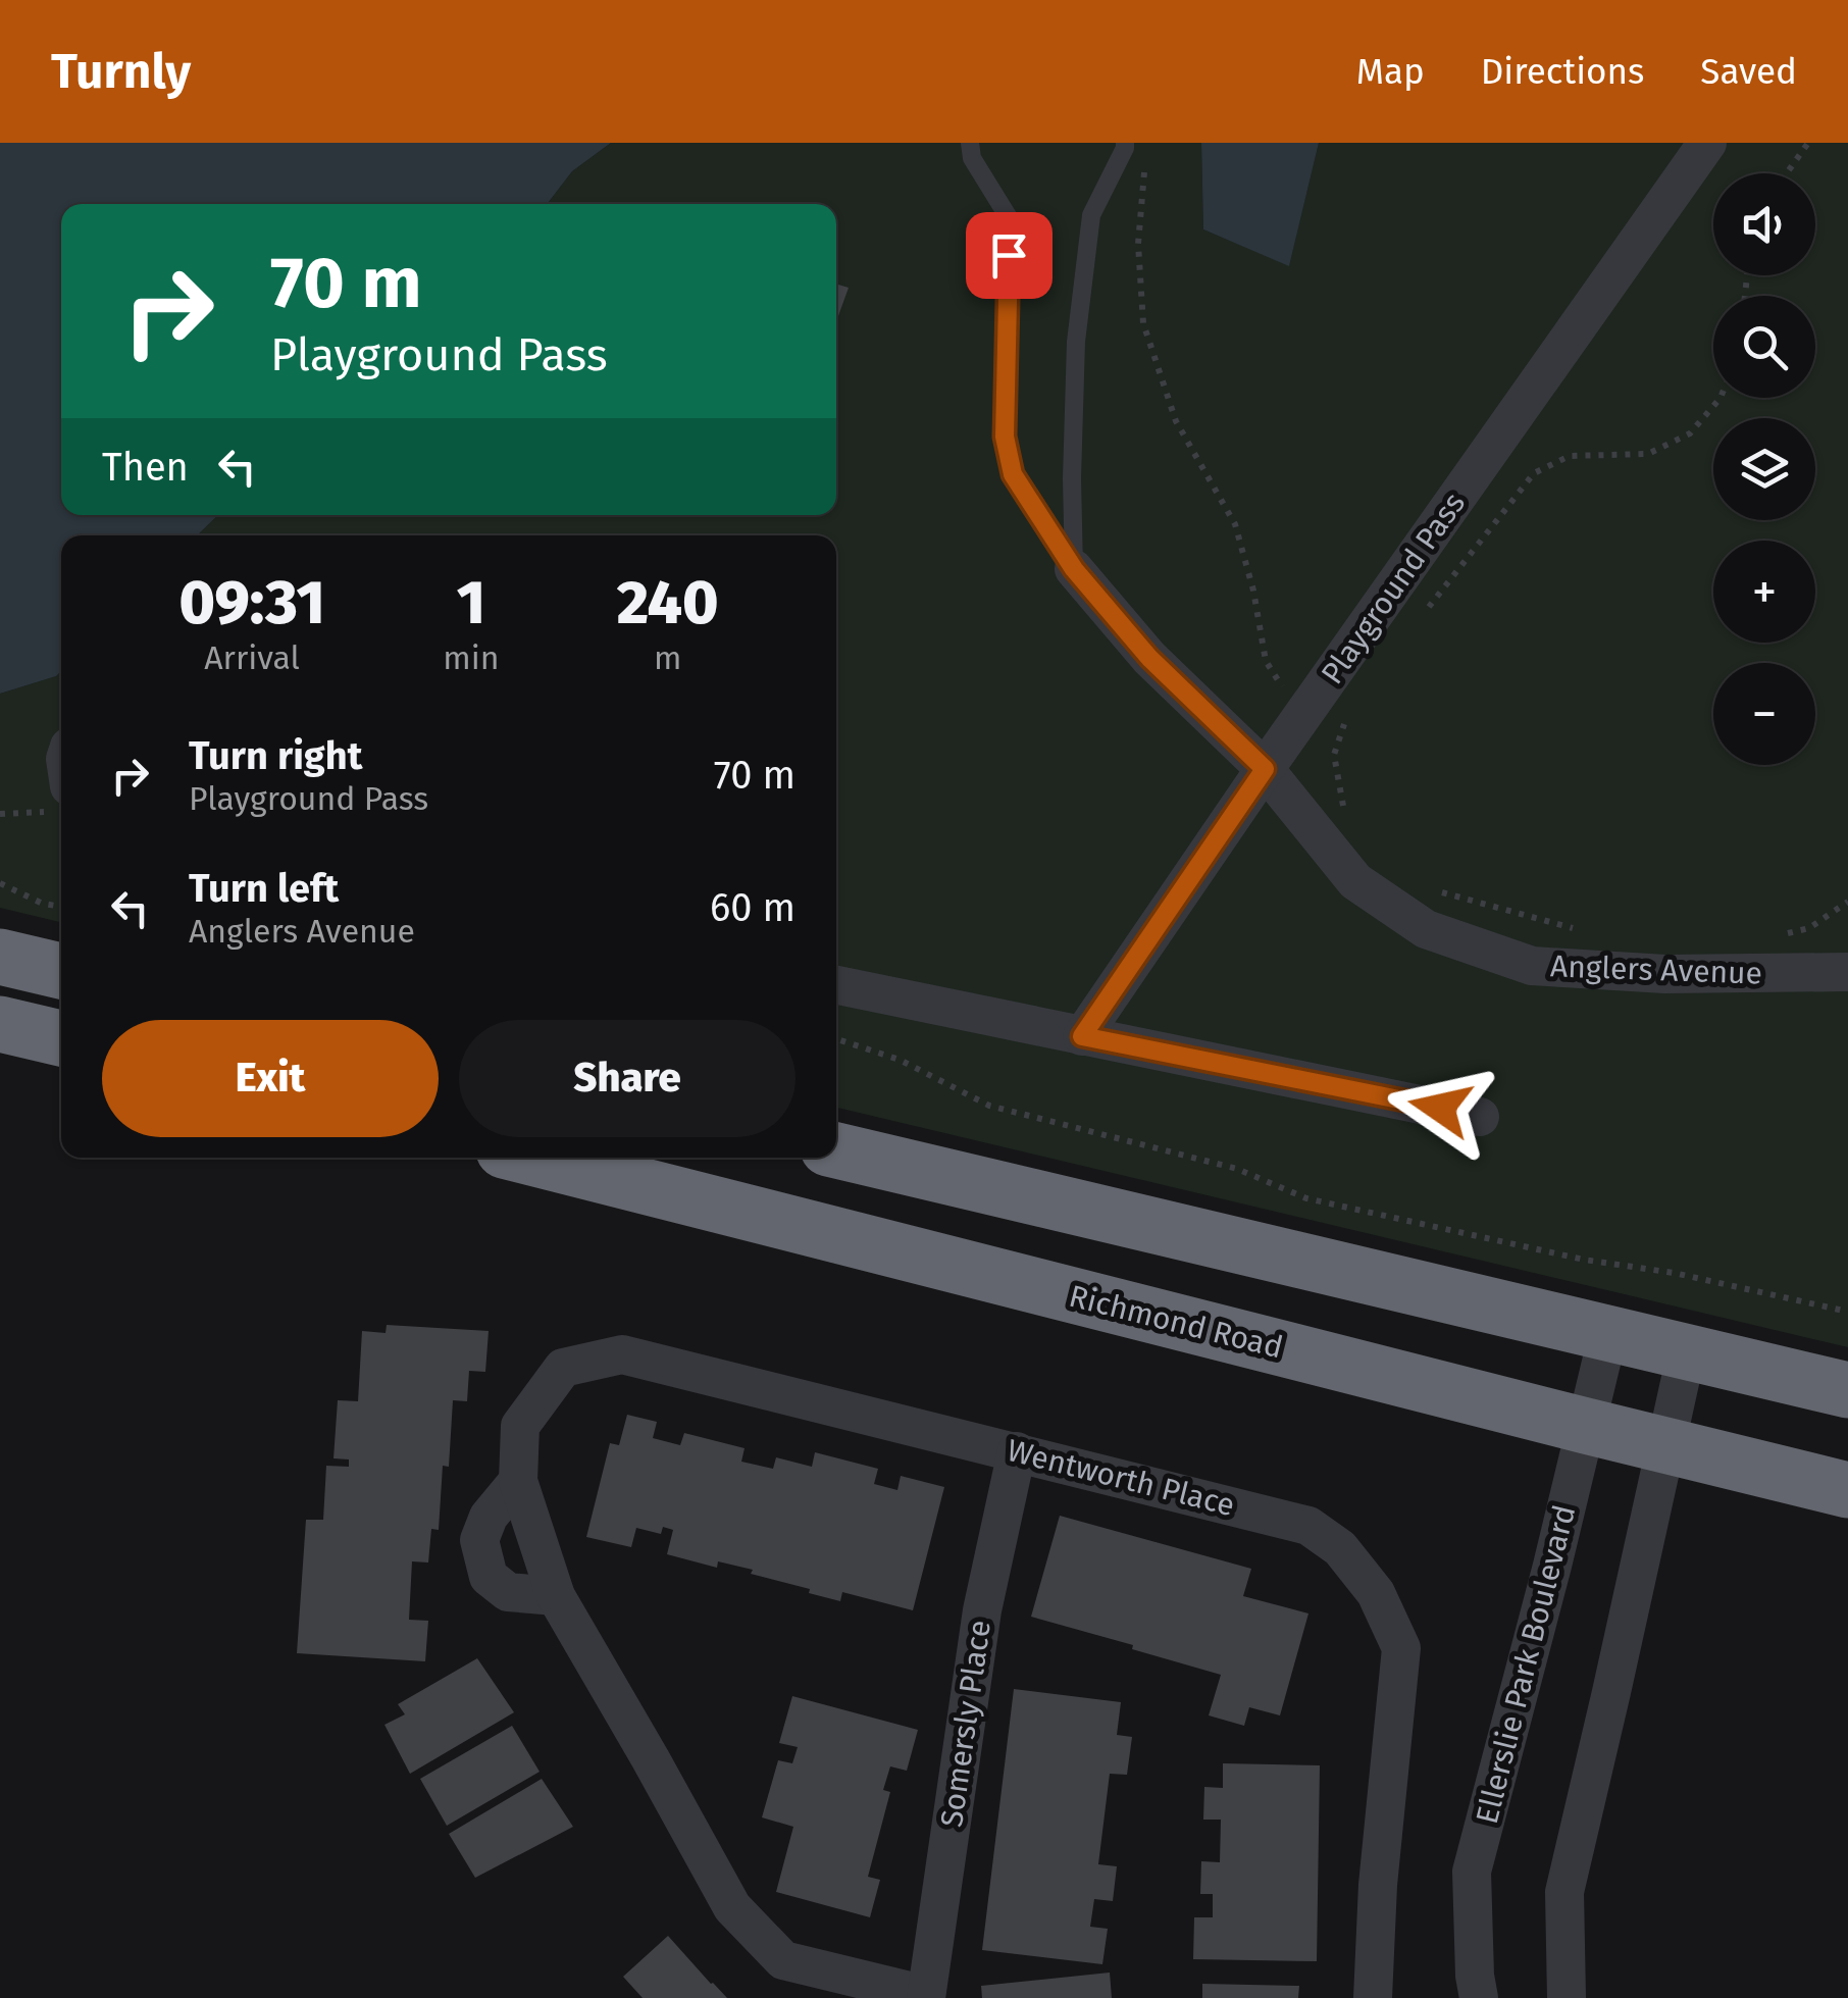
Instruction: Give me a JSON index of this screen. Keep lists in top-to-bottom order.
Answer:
{
  "streets": {
    "highway": ["Richmond Road"],
    "street": [
      "Playground Pass",
      "Anglers Avenue",
      "Wentworth Place",
      "Ellerslie Park Boulevard",
      "Somersly Place"
    ]
  },
  "crossings": [
    ["Playground Pass", "Anglers Avenue"],
    ["Richmond Road", "Ellerslie Park Boulevard"],
    ["Wentworth Place", "Somersly Place"]
  ],
  "page": {
    "header": "Turnly",
    "nav": ["Map", "Directions", "Saved"],
    "map_buttons": ["+", "−"],
    "turn": ["70 m", "Playground Pass"],
    "then": "Then",
    "eta": [
      "09:31",
      "Arrival",
      "1",
      "min",
      "240",
      "m"
    ],
    "list": [
      {
        "name": "Turn right",
        "note": "Playground Pass",
        "value": "70 m"
      },
      {
        "name": "Turn left",
        "note": "Anglers Avenue",
        "value": "60 m"
      }
    ],
    "buttons": ["Exit", "Share"]
  }
}
